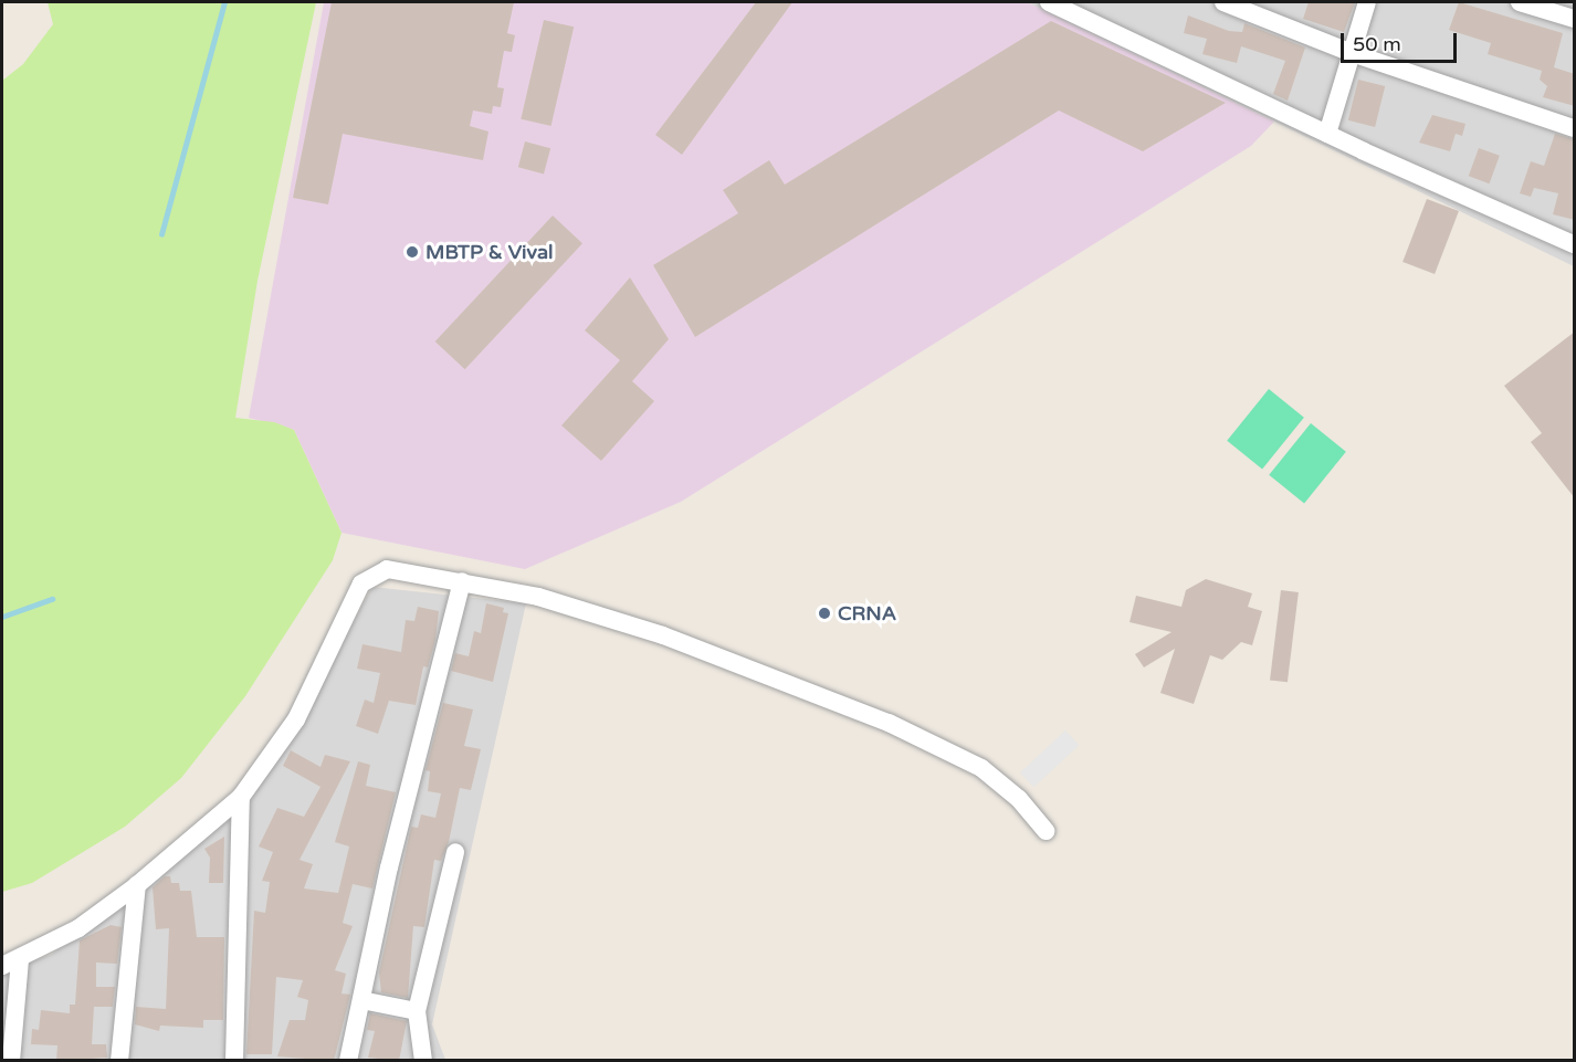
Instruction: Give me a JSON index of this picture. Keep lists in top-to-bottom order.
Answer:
{
  "places": ["MBTP & Vival", "CRNA"],
  "scale_bar": "50 m"
}
